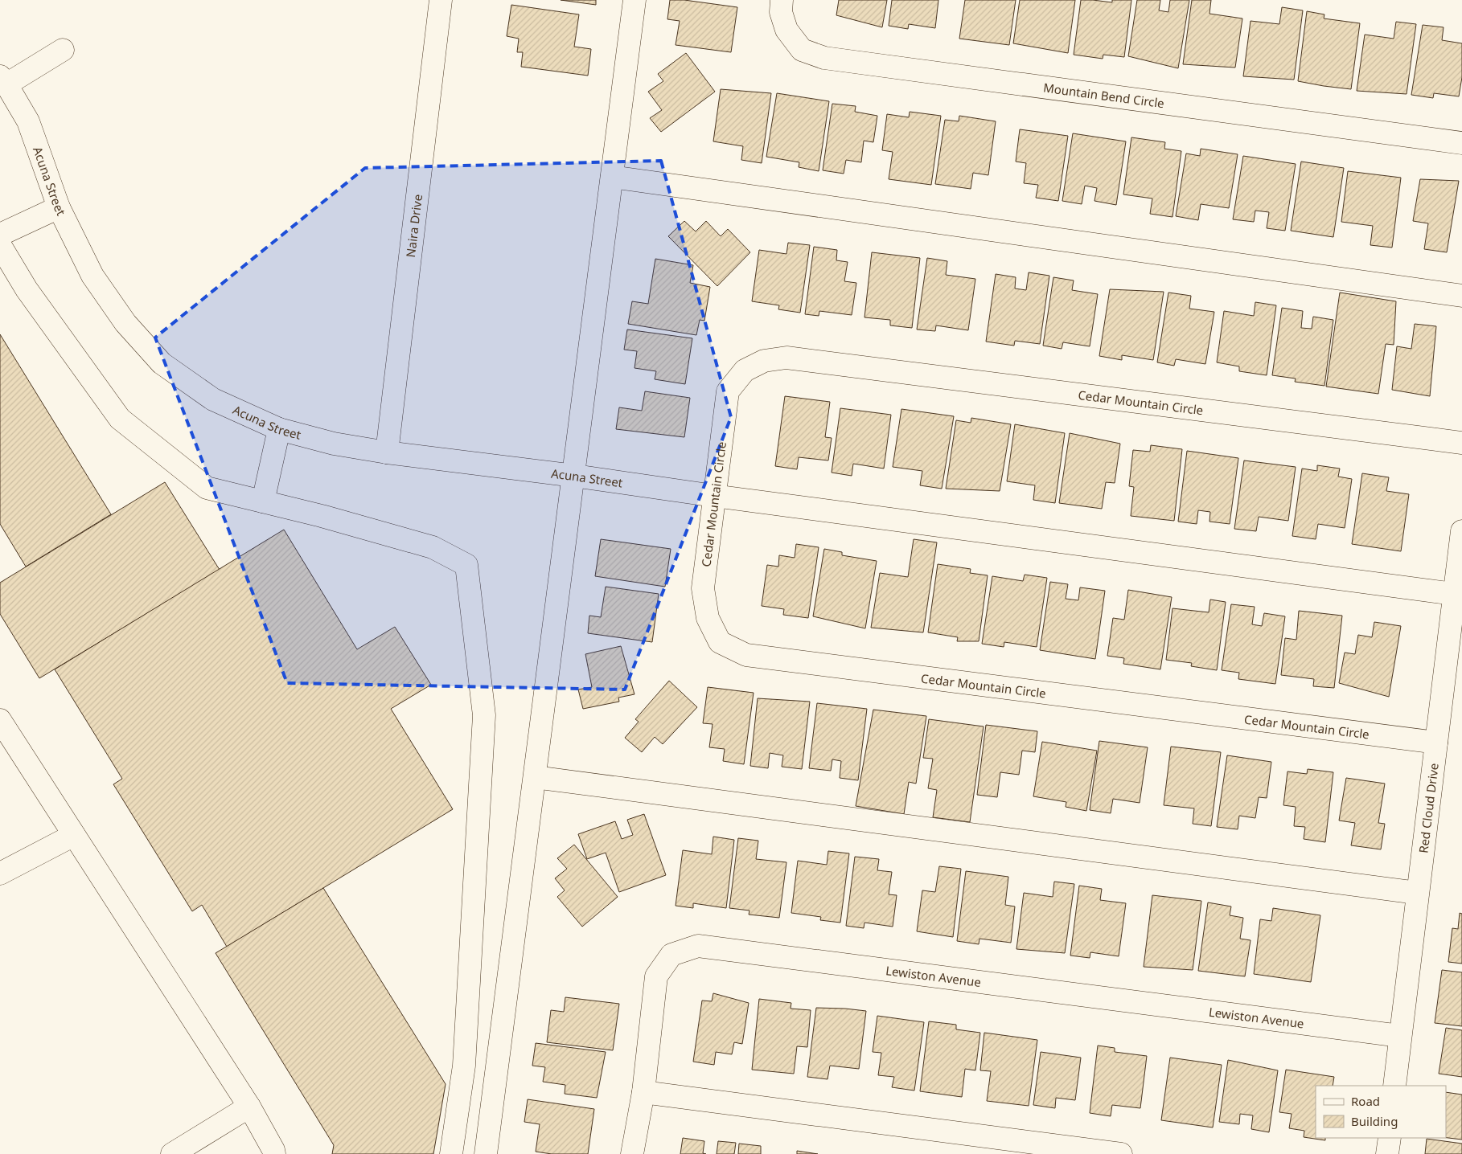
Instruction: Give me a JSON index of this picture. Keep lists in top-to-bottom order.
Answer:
{
  "streets": {
    "street": [
      "Mountain Bend Circle",
      "Acuna Street",
      "Naira Drive",
      "Cedar Mountain Circle",
      "Red Cloud Drive",
      "Lewiston Avenue"
    ]
  },
  "crossings": [
    ["Acuna Street", "Naira Drive"],
    ["Acuna Street", "Cedar Mountain Circle"],
    ["Acuna Street", "Red Cloud Drive"],
    ["Cedar Mountain Circle", "Red Cloud Drive"],
    ["Red Cloud Drive", "Lewiston Avenue"]
  ],
  "legend": ["Road", "Building"]
}
